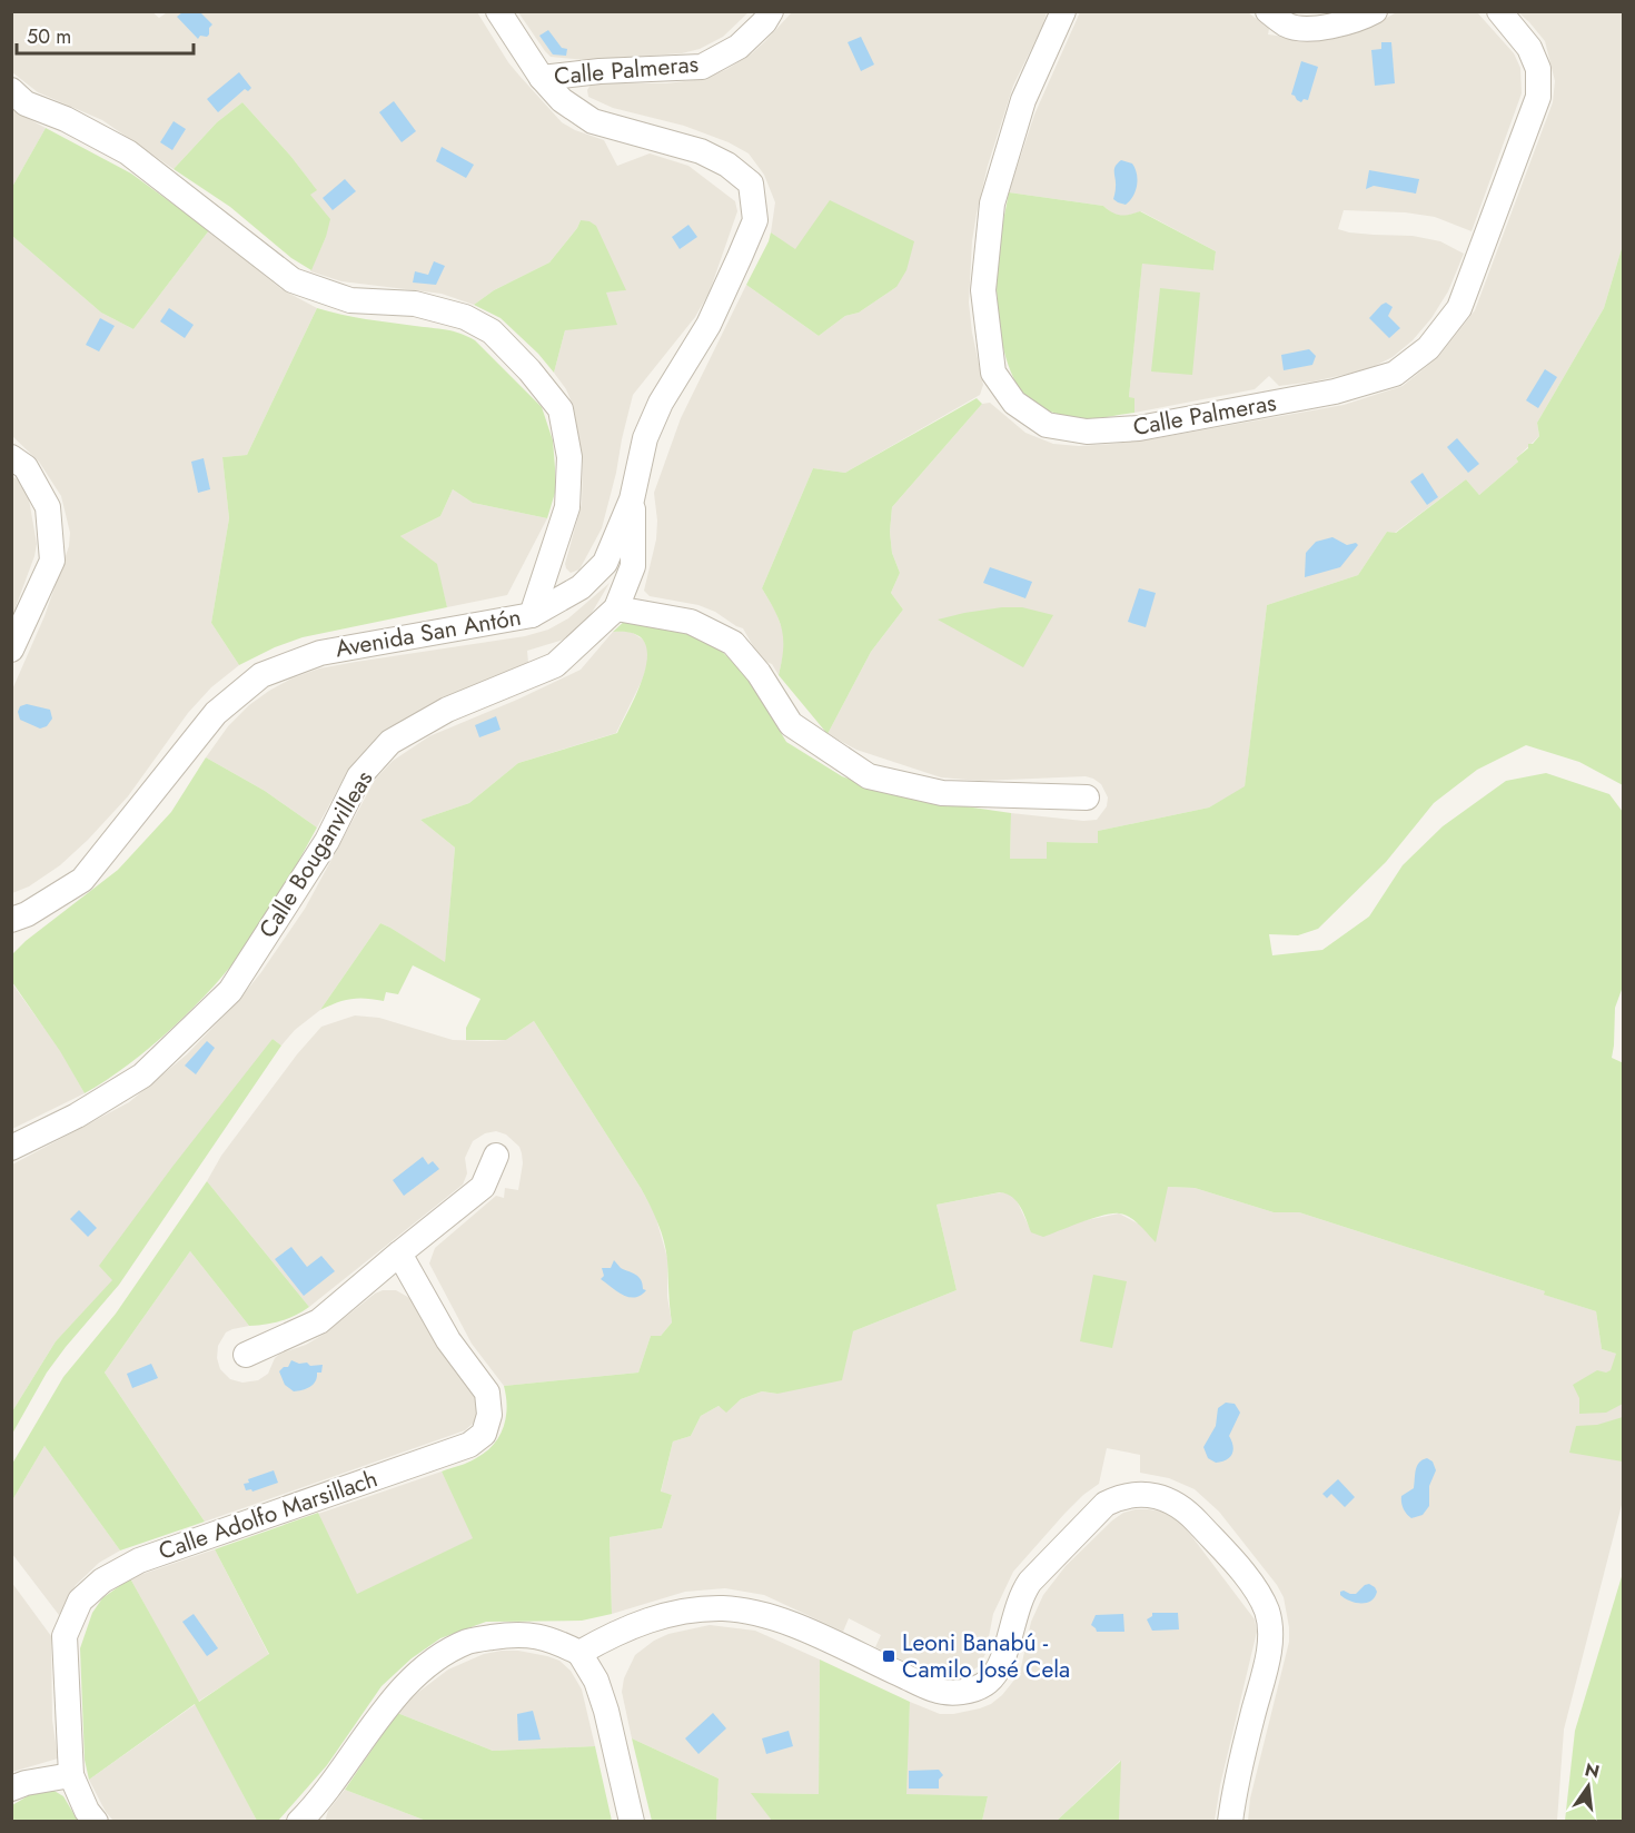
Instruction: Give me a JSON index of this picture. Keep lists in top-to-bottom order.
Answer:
{
  "streets": {
    "street": [
      "Calle Palmeras",
      "Avenida San Antón",
      "Calle Bouganvilleas",
      "Calle Adolfo Marsillach"
    ]
  },
  "crossings": [
    ["Calle Palmeras", "Avenida San Antón"],
    ["Avenida San Antón", "Calle Bouganvilleas"]
  ],
  "places": {
    "transit": ["Leoni Banabú - Camilo José Cela"]
  },
  "scale_bar": "50 m",
  "north": "top"
}
